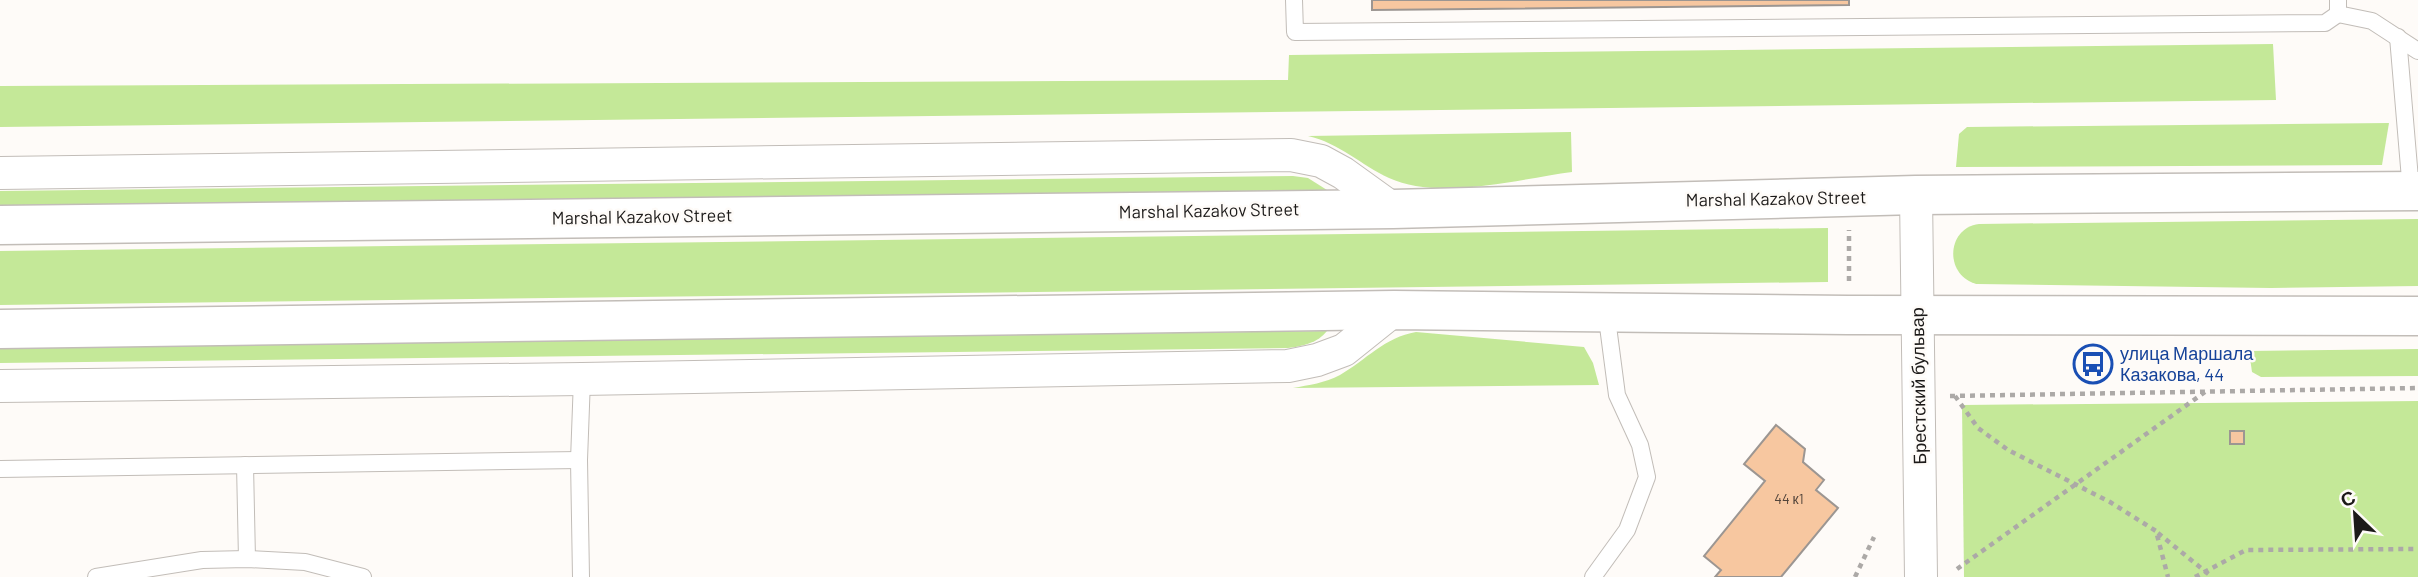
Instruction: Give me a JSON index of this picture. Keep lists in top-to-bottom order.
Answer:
{
  "streets": {
    "main road": ["Marshal Kazakov Street"],
    "street": ["Брестский бульвар"]
  },
  "crossings": [
    ["Marshal Kazakov Street", "Брестский бульвар"]
  ],
  "places": {
    "bus stop": ["улица Маршала Казакова, 44"]
  },
  "house_numbers": ["44 к1"],
  "north": "top left"
}
